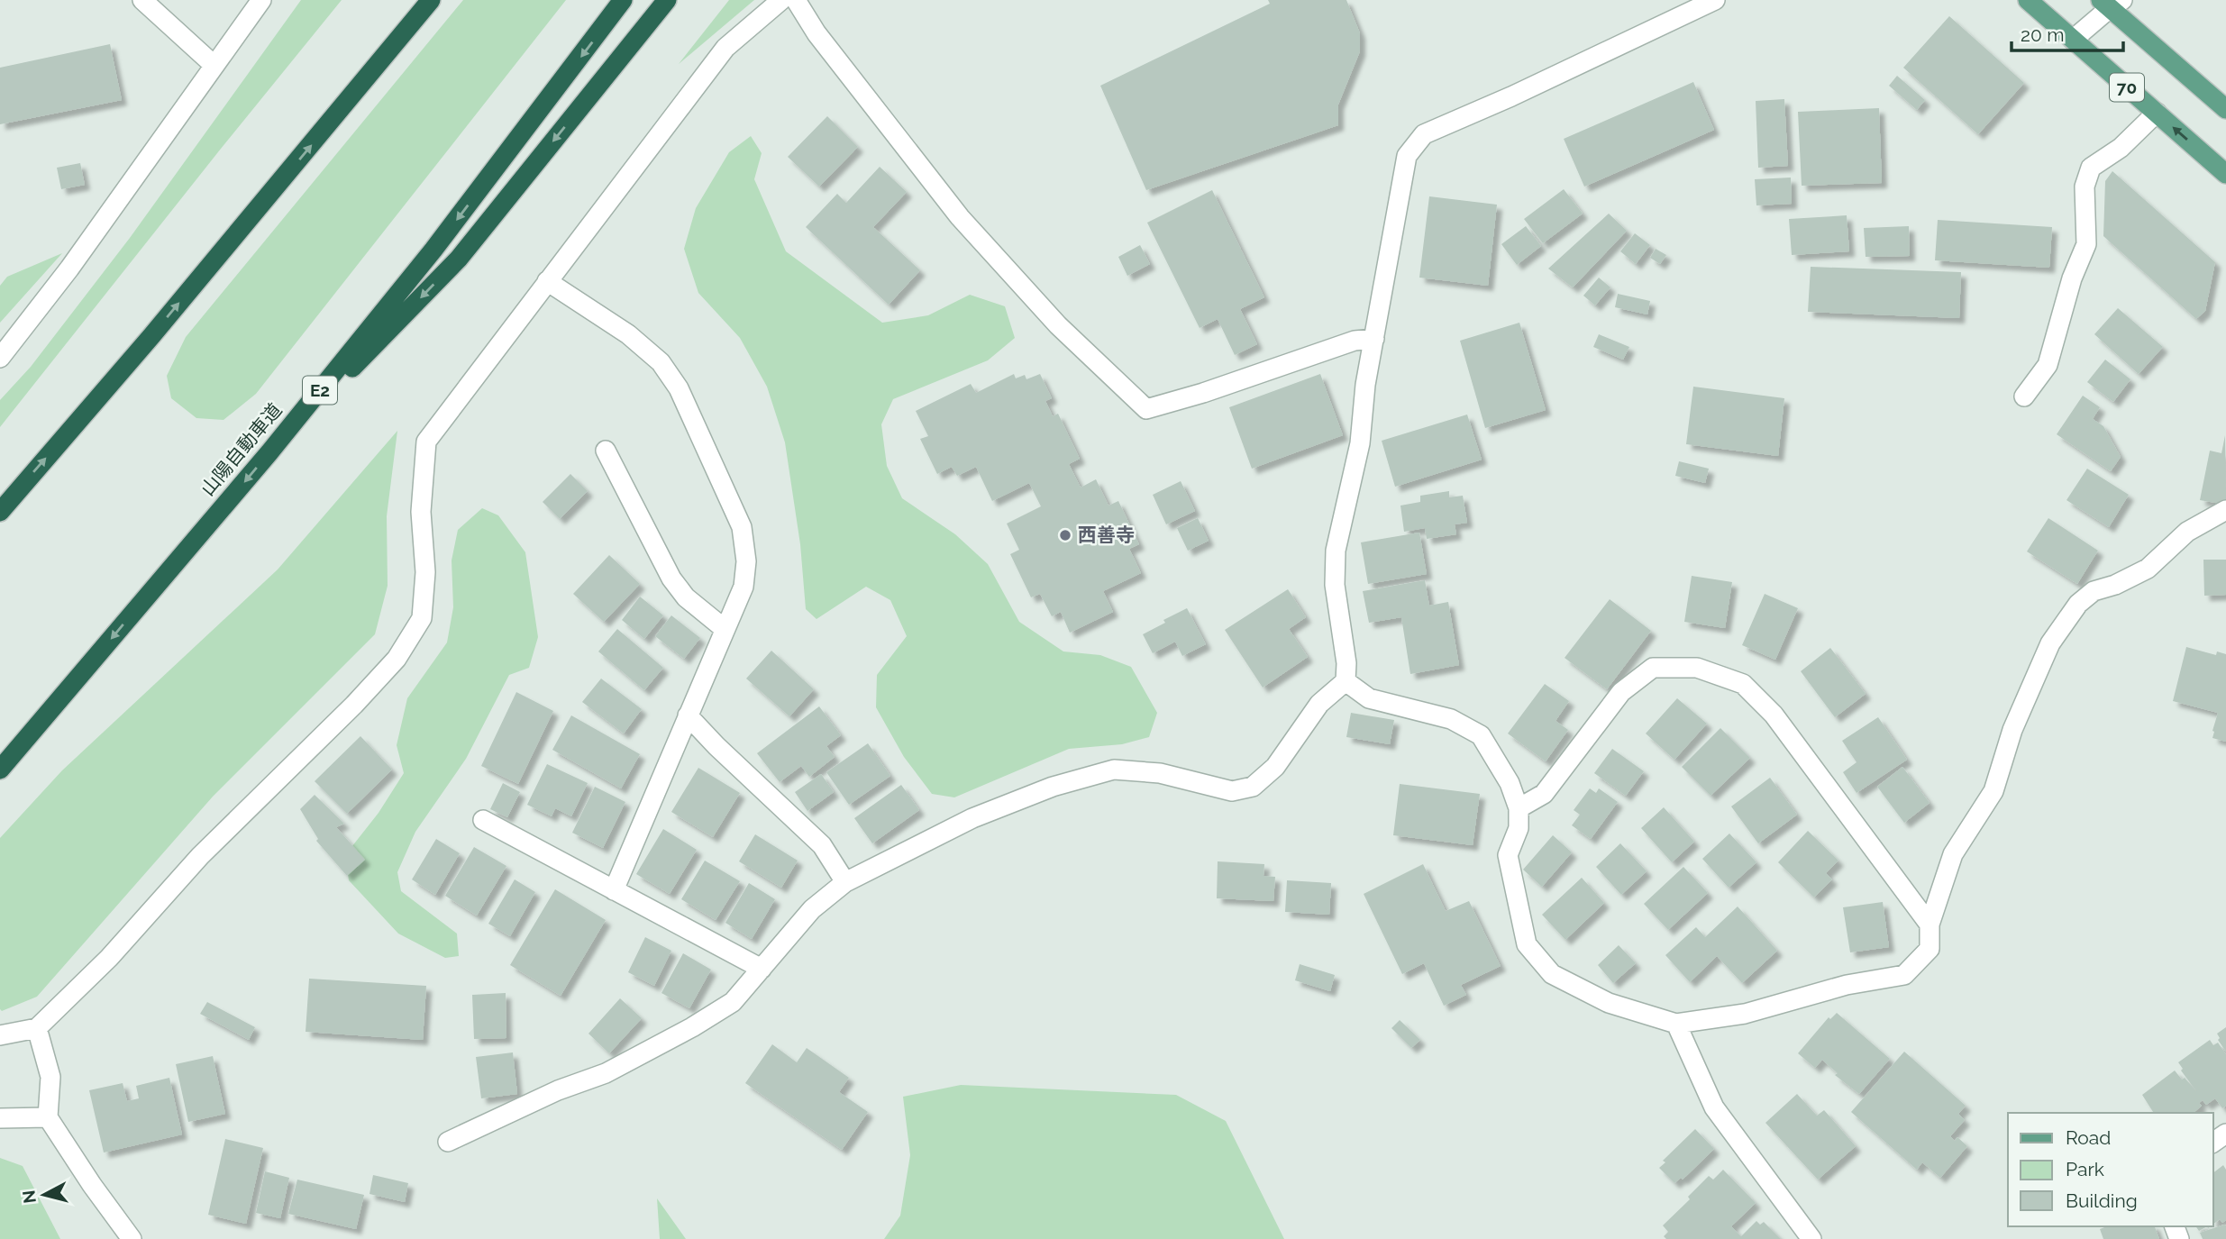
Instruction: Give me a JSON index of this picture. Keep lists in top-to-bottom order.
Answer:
{
  "streets": {
    "highway": ["E2", "山陽自動車道"],
    "main road": ["70"]
  },
  "places": ["西善寺"],
  "legend": ["Road", "Park", "Building"],
  "scale_bar": "20 m",
  "north": "left"
}
